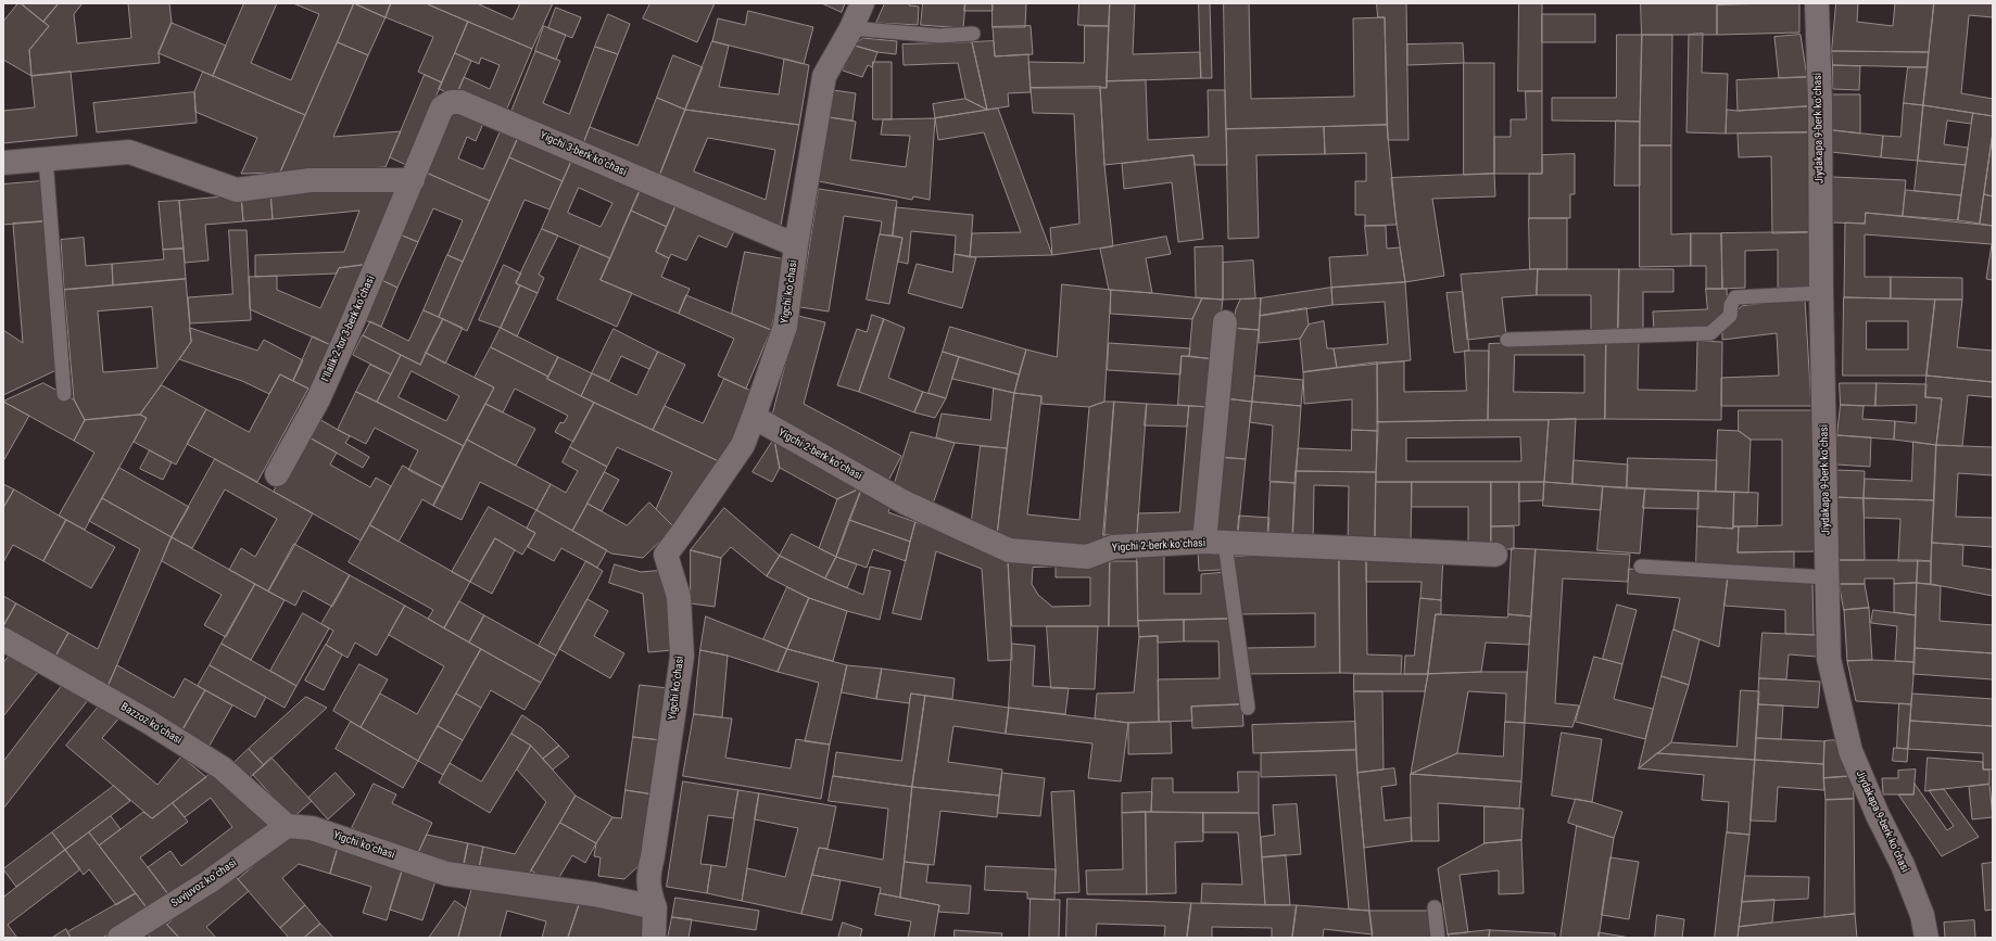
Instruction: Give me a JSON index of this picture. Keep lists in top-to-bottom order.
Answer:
{
  "streets": {
    "street": [
      "Jiydakapa 9-berk koʻchasi",
      "Yigchi 3-berk koʻchasi",
      "Yigchi koʻchasi",
      "Iʻllalik 2-tor 3-berk koʻchasi",
      "Yigchi 2-berk koʻchasi",
      "Bazzoz koʻchasi",
      "Suvjuvoz koʻchasi"
    ]
  },
  "crossings": [
    ["Yigchi 3-berk koʻchasi", "Yigchi koʻchasi"],
    ["Yigchi 3-berk koʻchasi", "Iʻllalik 2-tor 3-berk koʻchasi"],
    ["Yigchi koʻchasi", "Yigchi 2-berk koʻchasi"],
    ["Yigchi koʻchasi", "Bazzoz koʻchasi"],
    ["Yigchi koʻchasi", "Suvjuvoz koʻchasi"],
    ["Bazzoz koʻchasi", "Suvjuvoz koʻchasi"]
  ]
}
